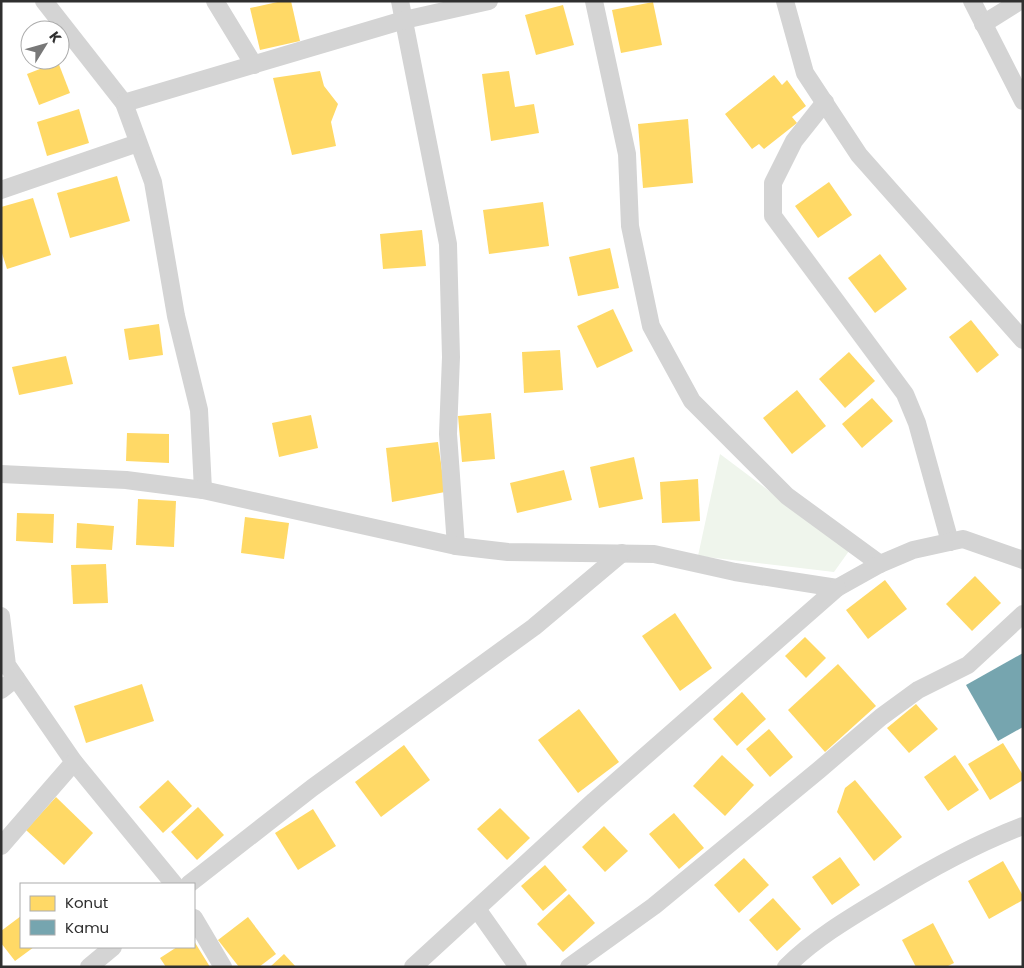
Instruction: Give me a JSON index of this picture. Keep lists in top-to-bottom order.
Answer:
{
  "legend": ["Konut", "Kamu"],
  "north": "top right"
}
